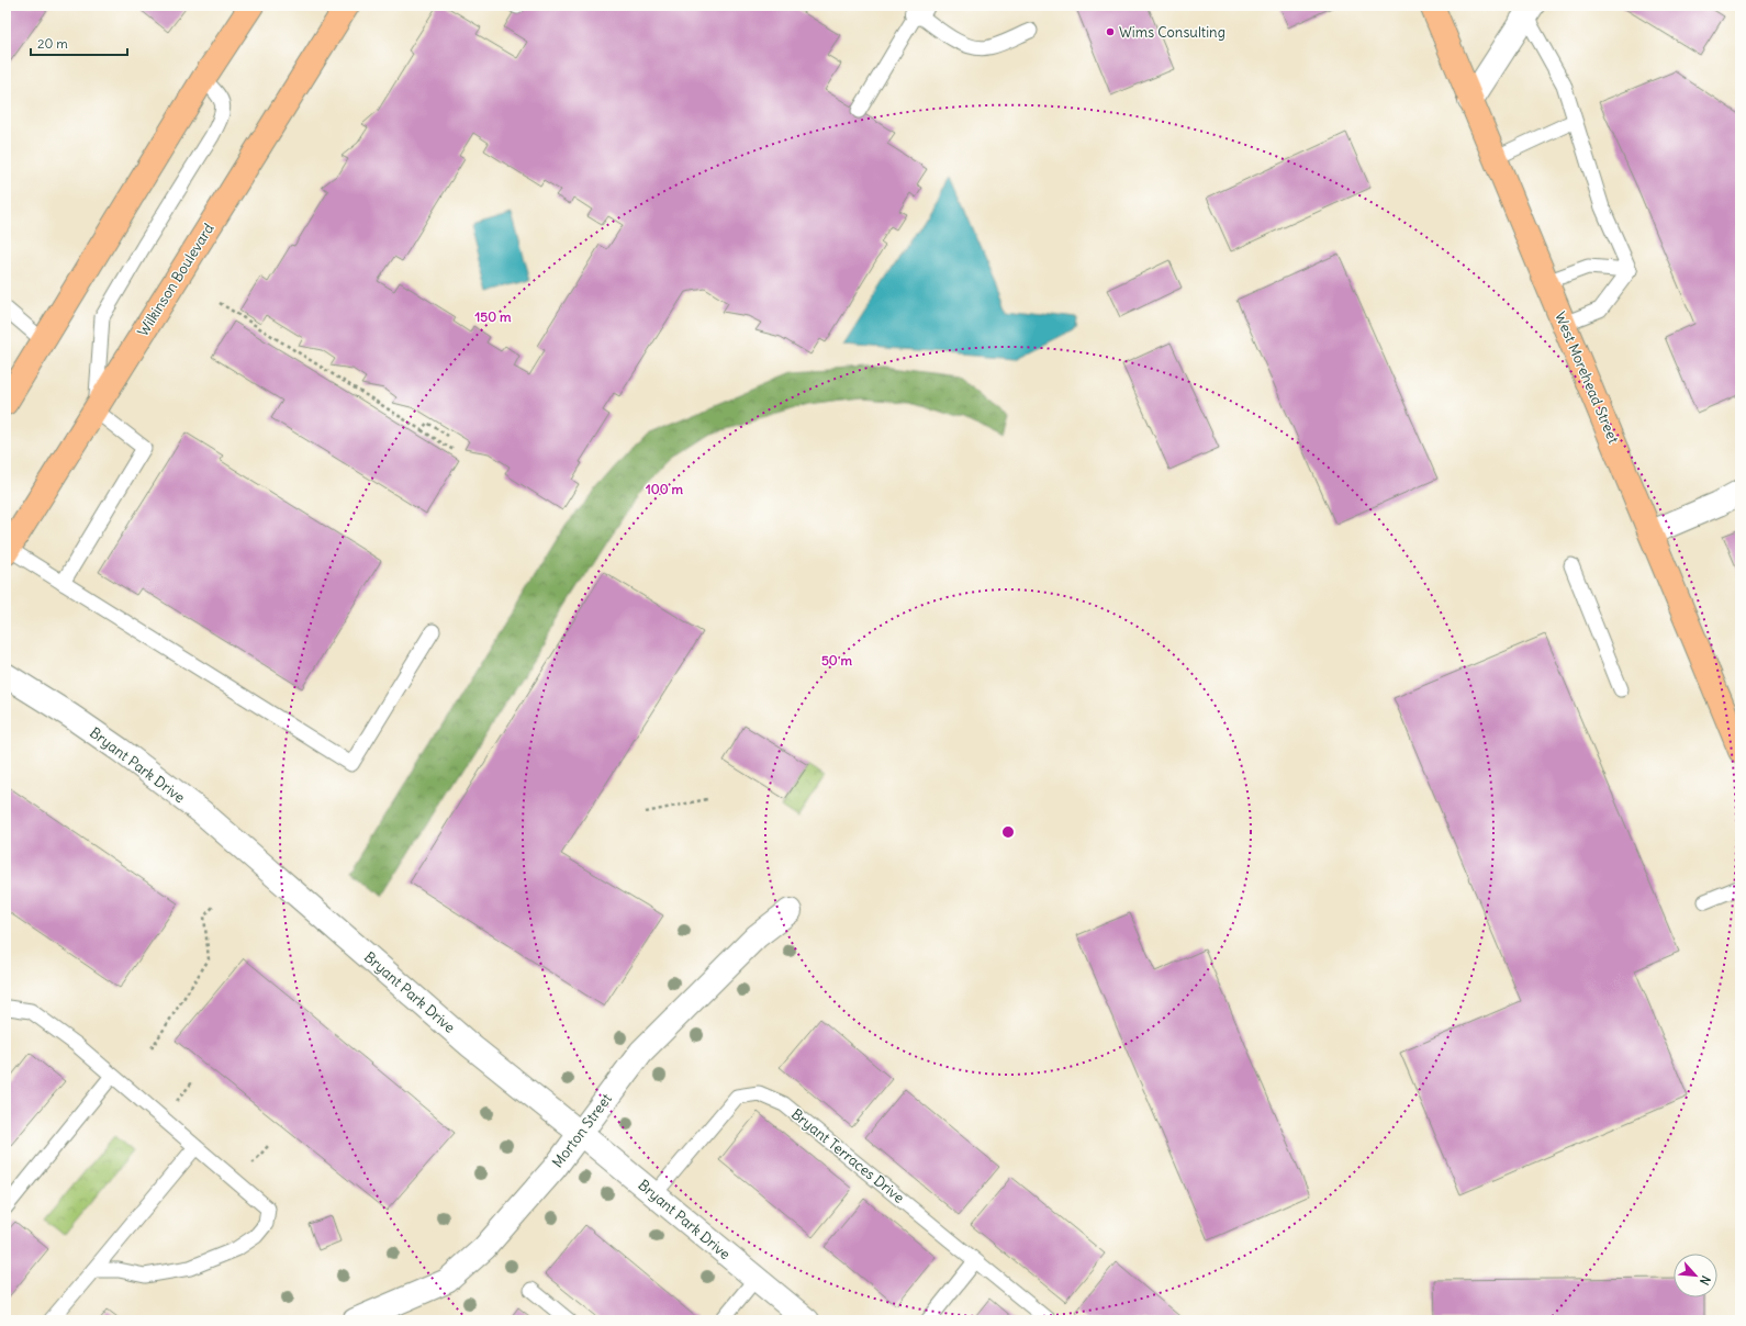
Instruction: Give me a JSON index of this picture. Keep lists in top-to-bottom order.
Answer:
{
  "streets": {
    "main road": ["Wilkinson Boulevard", "West Morehead Street"],
    "street": ["Bryant Park Drive", "Morton Street"],
    "lane": ["Bryant Terraces Drive"]
  },
  "crossings": [
    ["Bryant Park Drive", "Morton Street"],
    ["Bryant Park Drive", "Bryant Terraces Drive"]
  ],
  "places": ["Wims Consulting"],
  "scale_bar": "20 m",
  "north": "bottom right",
  "rings": ["150 m", "100 m", "50 m"]
}
